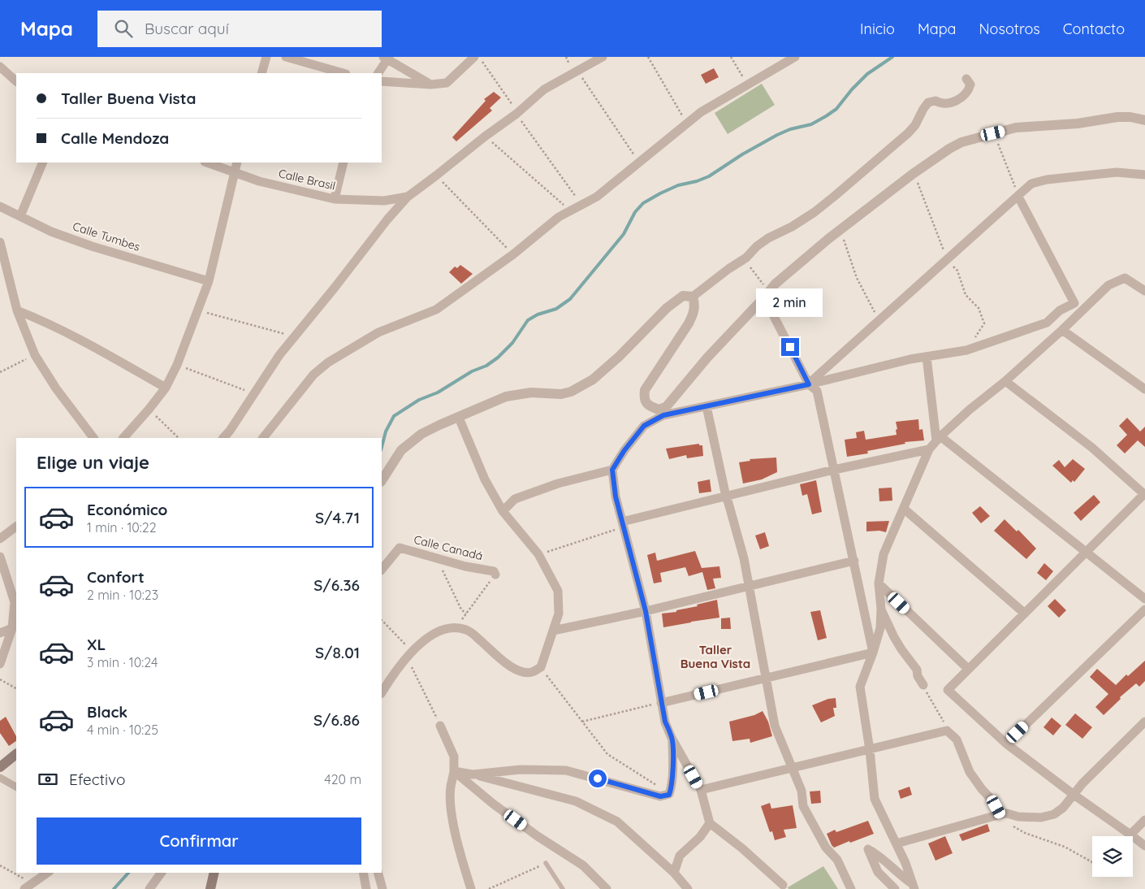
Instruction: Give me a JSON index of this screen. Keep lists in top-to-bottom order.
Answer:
{
  "streets": {
    "street": ["Calle Brasil", "Calle Tumbes", "Calle Canadá"]
  },
  "districts": ["Taller Buena Vista"],
  "page": {
    "header": "Mapa",
    "search": "Buscar aquí",
    "nav": [
      "Inicio",
      "Mapa",
      "Nosotros",
      "Contacto"
    ],
    "banner": ["Taller Buena Vista", "Calle Mendoza"],
    "bubble": "2 min",
    "heading": "Elige un viaje",
    "list": [
      {
        "name": "Económico",
        "note": "1 min · 10:22",
        "value": "S/4.71"
      },
      {
        "name": "Confort",
        "note": "2 min · 10:23",
        "value": "S/6.36"
      },
      {
        "name": "XL",
        "note": "3 min · 10:24",
        "value": "S/8.01"
      },
      {
        "name": "Black",
        "note": "4 min · 10:25",
        "value": "S/6.86"
      }
    ],
    "pay": ["Efectivo", "420 m"],
    "buttons": "Confirmar"
  }
}
